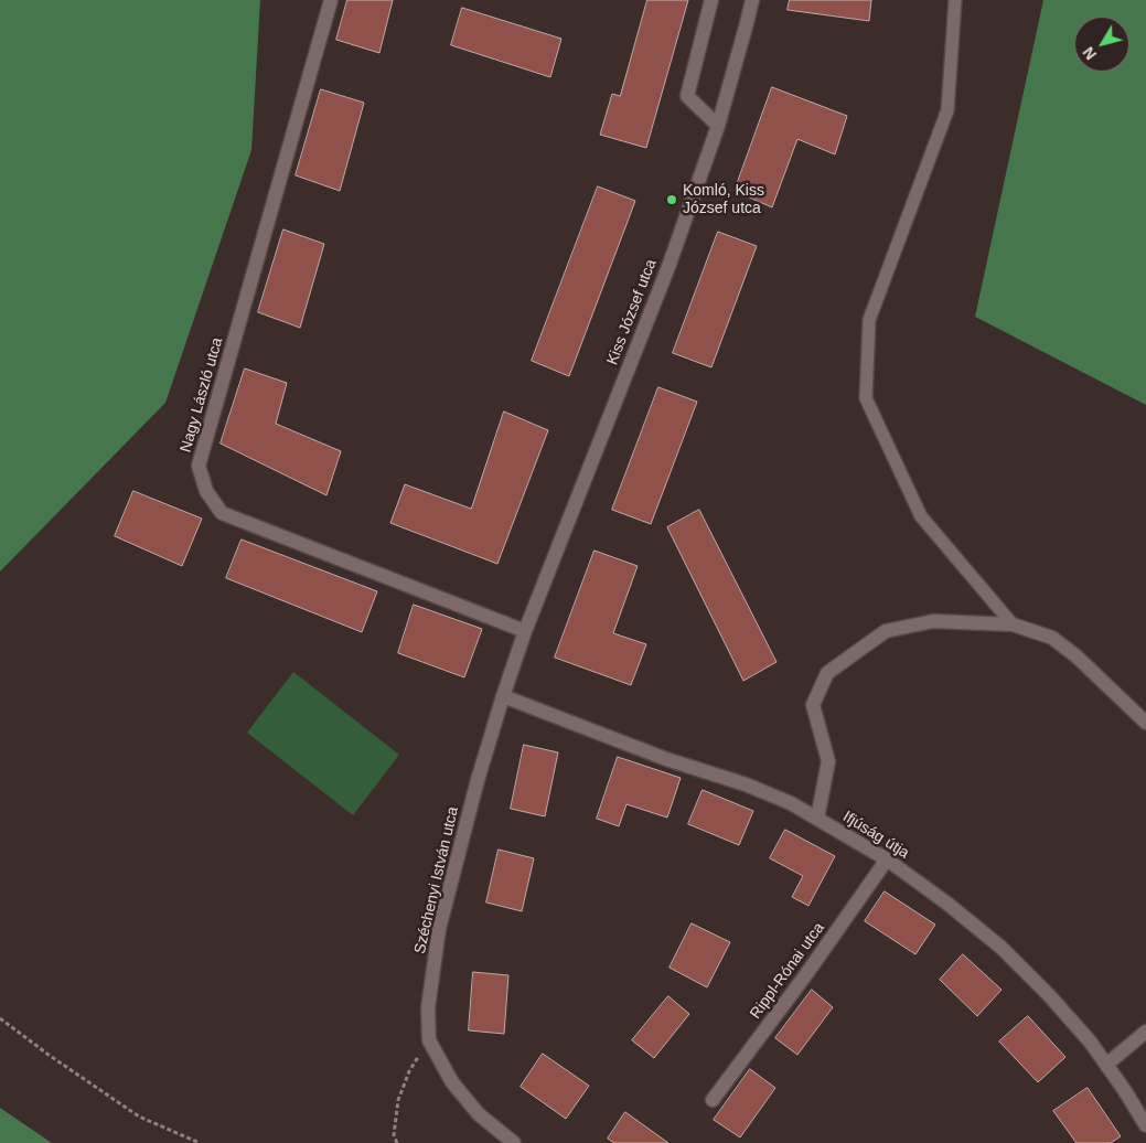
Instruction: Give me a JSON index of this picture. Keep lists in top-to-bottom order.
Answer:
{
  "streets": {
    "street": [
      "Kiss József utca",
      "Nagy László utca",
      "Ifjúság útja",
      "Széchenyi István utca",
      "Rippl-Rónai utca"
    ]
  },
  "crossings": [
    ["Kiss József utca", "Nagy László utca"],
    ["Kiss József utca", "Ifjúság útja"],
    ["Kiss József utca", "Széchenyi István utca"],
    ["Ifjúság útja", "Széchenyi István utca"],
    ["Ifjúság útja", "Rippl-Rónai utca"]
  ],
  "places": ["Komló, Kiss József utca"],
  "north": "bottom left"
}
